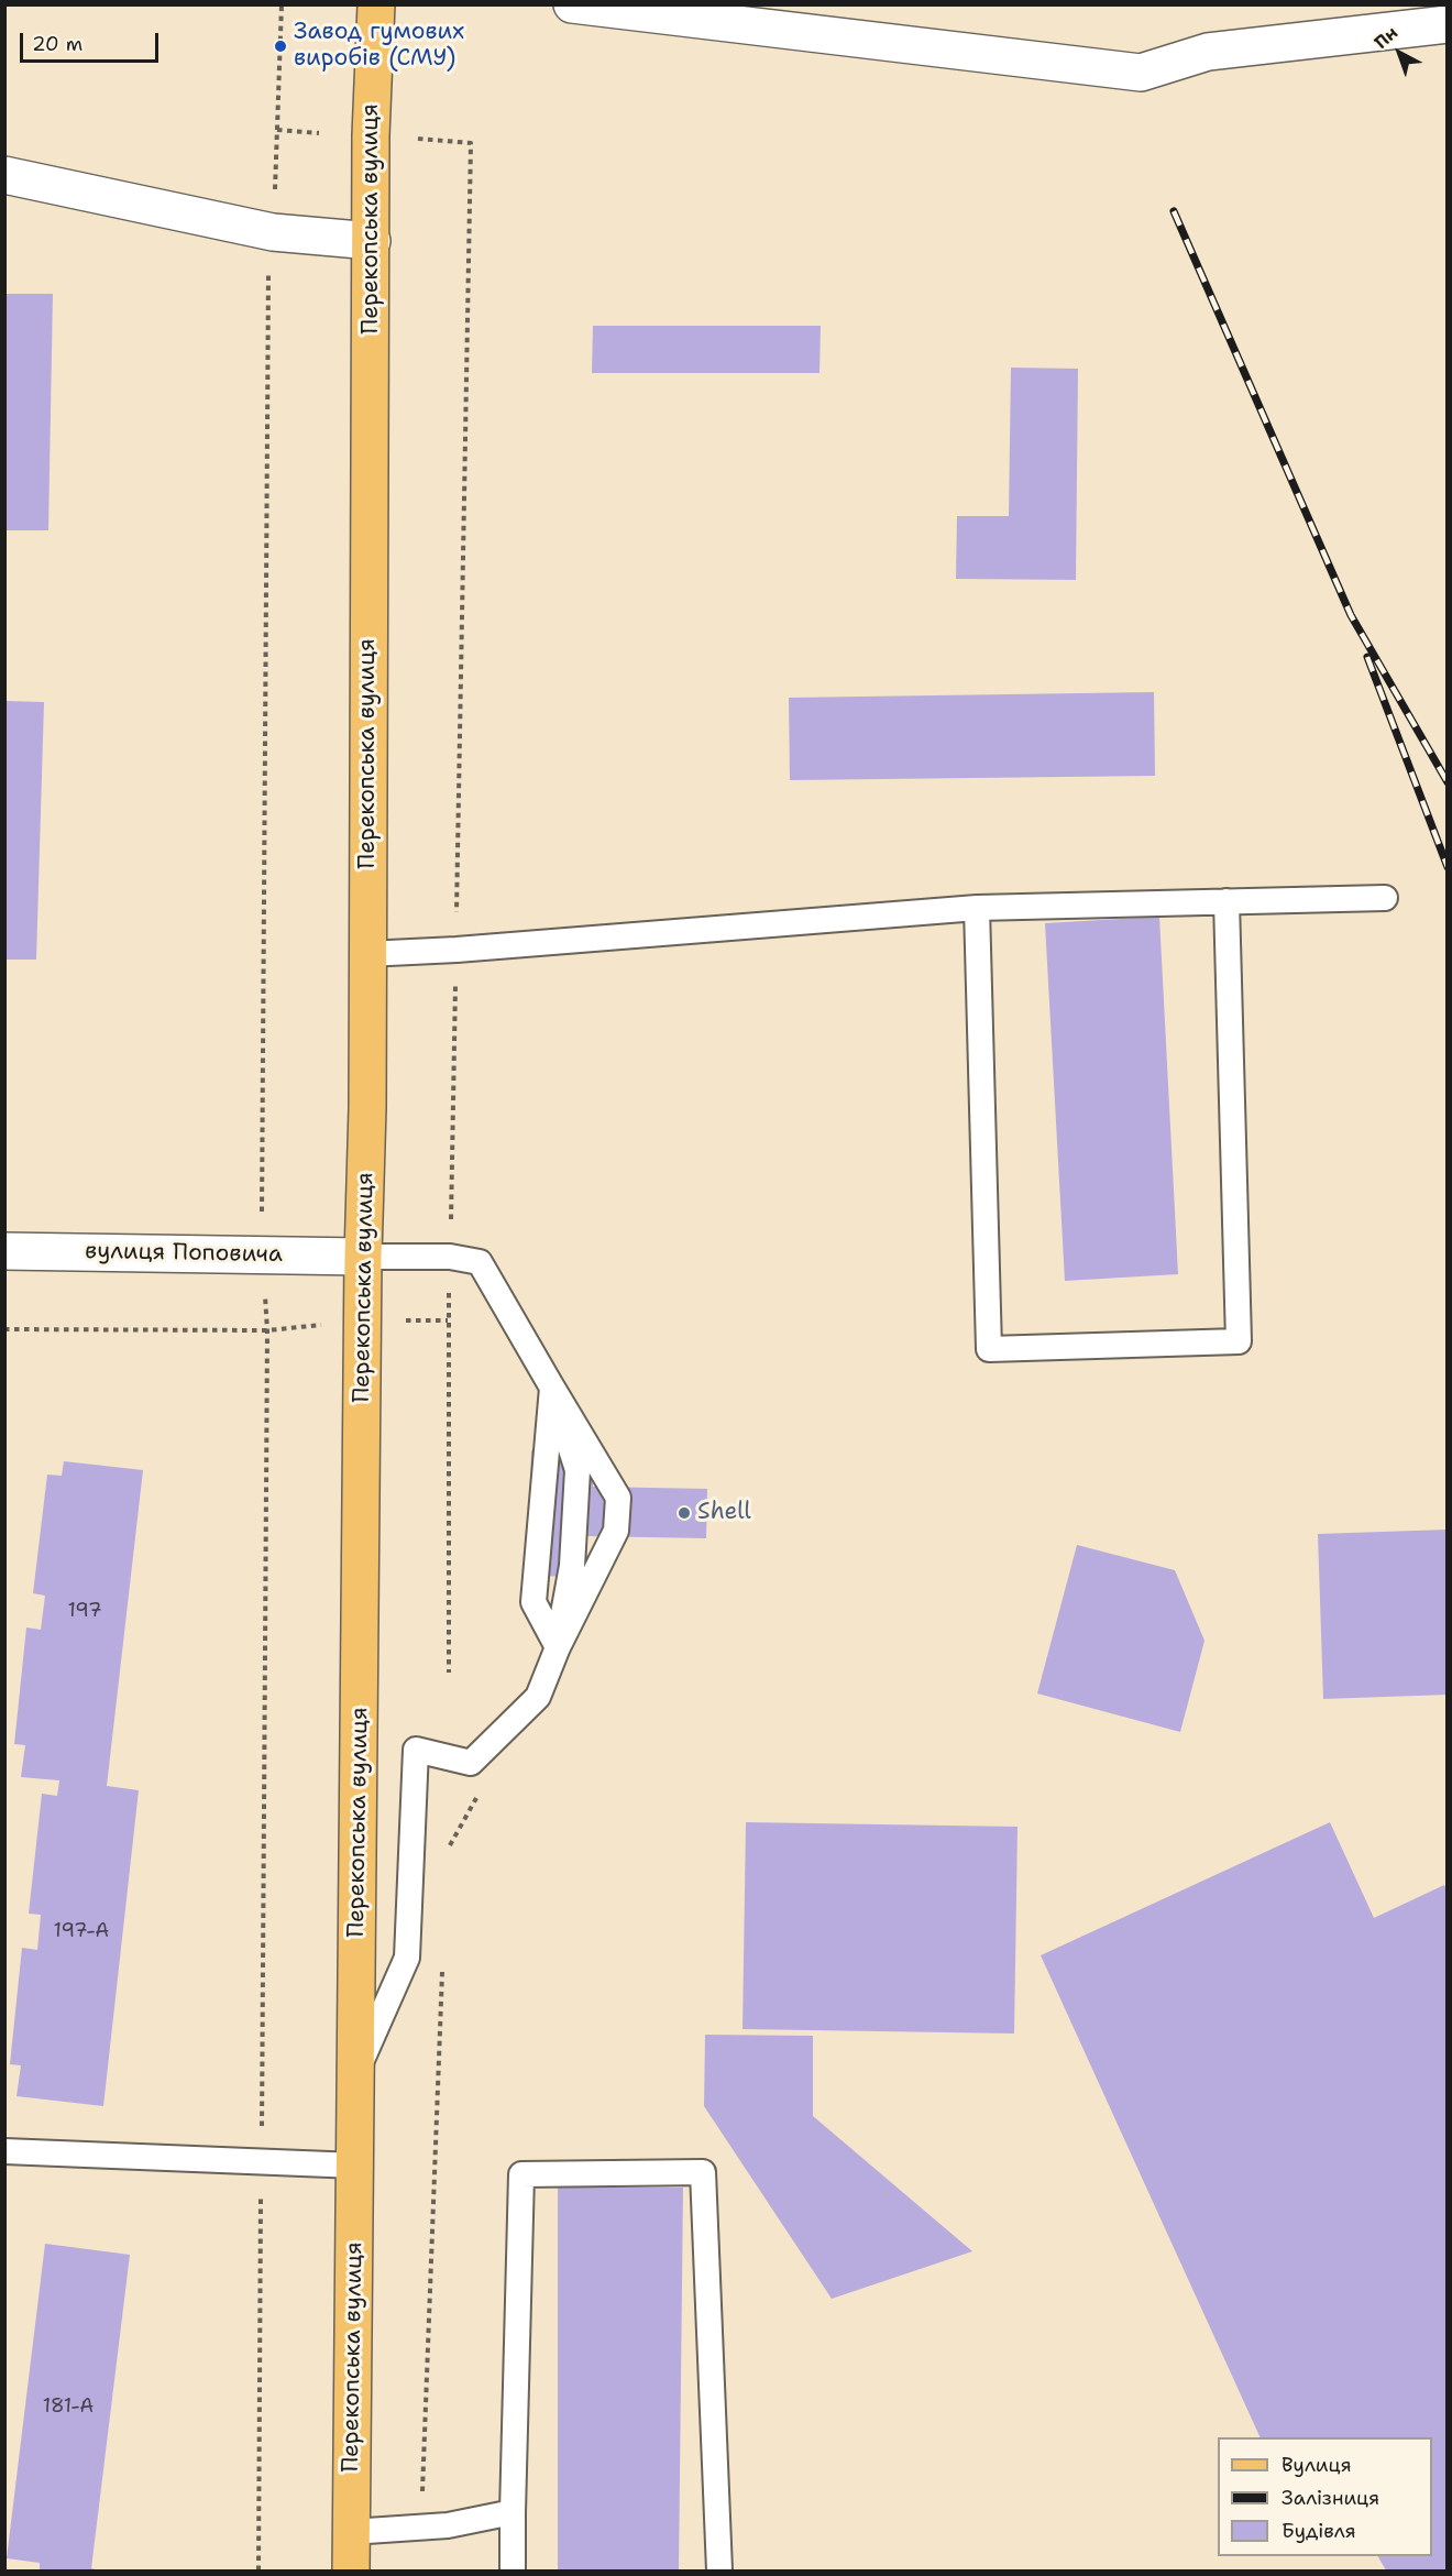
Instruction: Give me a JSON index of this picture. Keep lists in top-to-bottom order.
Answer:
{
  "streets": {
    "main road": ["Перекопська вулиця"],
    "street": ["вулиця Поповича"]
  },
  "crossings": [
    ["Перекопська вулиця", "вулиця Поповича"]
  ],
  "places": ["Завод гумових виробів (СМУ)", "Shell"],
  "house_numbers": ["197", "197-А", "181-А"],
  "legend": ["Вулиця", "Залізниця", "Будівля"],
  "scale_bar": "20 m",
  "north": "top left"
}
